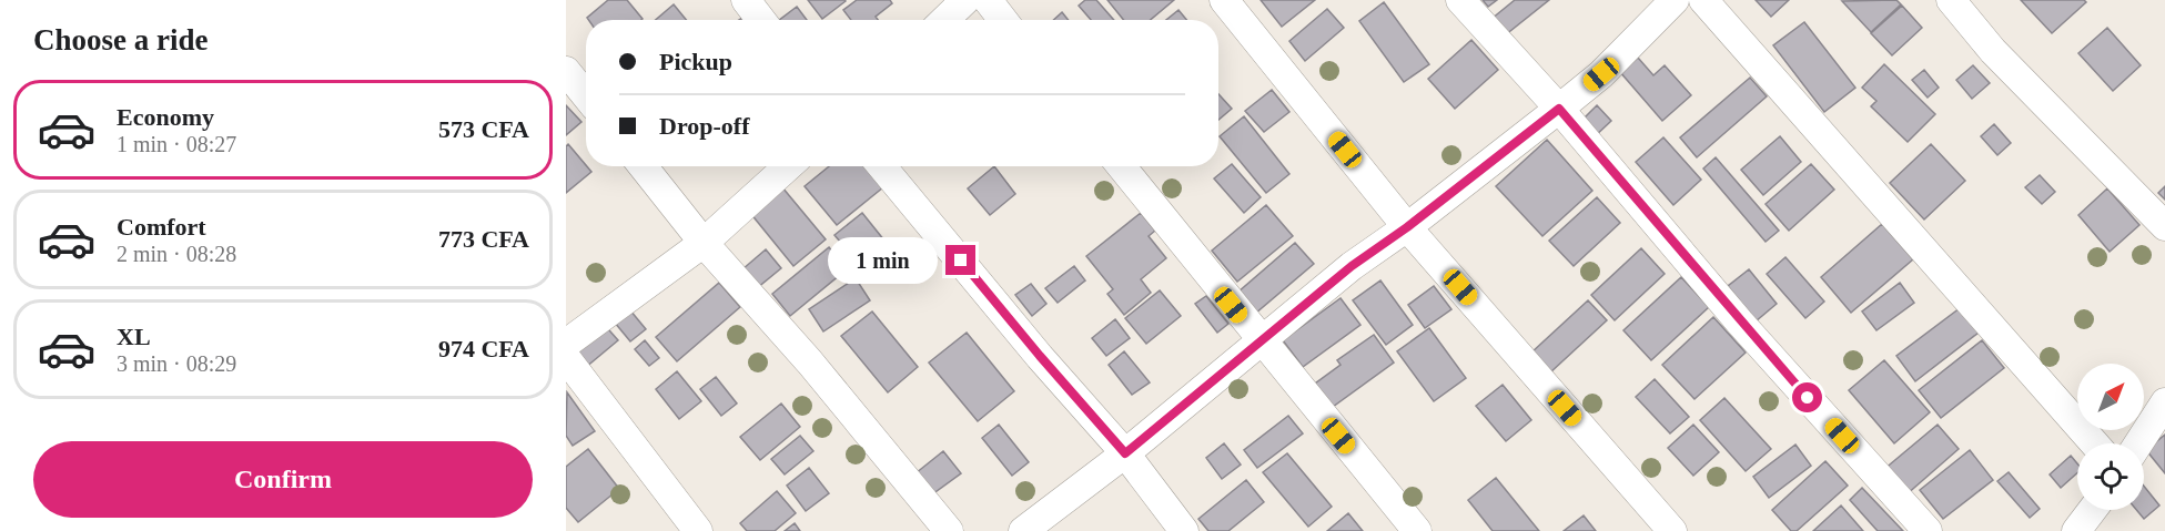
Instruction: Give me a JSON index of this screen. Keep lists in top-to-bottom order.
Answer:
{
  "north": "top right",
  "page": {
    "heading": "Choose a ride",
    "banner": ["Pickup", "Drop-off"],
    "list": [
      {
        "name": "Economy",
        "note": "1 min · 08:27",
        "value": "573 CFA"
      },
      {
        "name": "Comfort",
        "note": "2 min · 08:28",
        "value": "773 CFA"
      },
      {
        "name": "XL",
        "note": "3 min · 08:29",
        "value": "974 CFA"
      }
    ],
    "bubble": "1 min",
    "buttons": "Confirm"
  }
}
